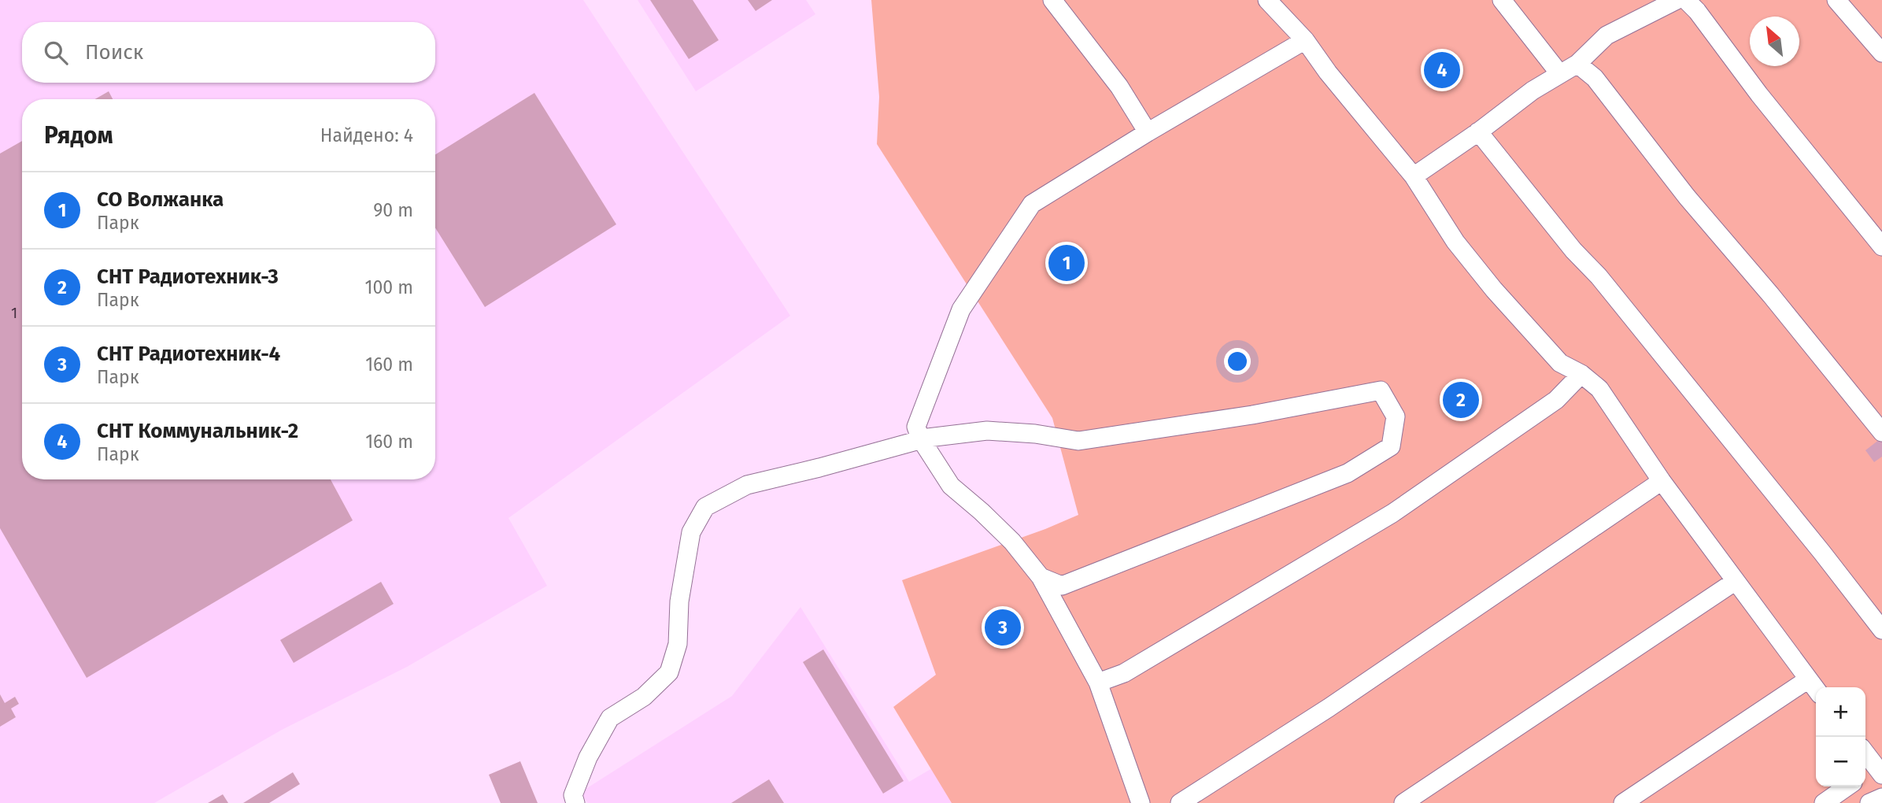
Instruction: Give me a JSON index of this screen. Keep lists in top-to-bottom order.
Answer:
{
  "house_numbers": ["1"],
  "north": "top left",
  "page": {
    "search": "Поиск",
    "pins": [
      "4",
      "1",
      "2",
      "3"
    ],
    "heading": ["Рядом", "Найдено: 4"],
    "list": [
      {
        "mark": "1",
        "name": "СО Волжанка",
        "note": "Парк",
        "value": "90 m"
      },
      {
        "mark": "2",
        "name": "СНТ Радиотехник-3",
        "note": "Парк",
        "value": "100 m"
      },
      {
        "mark": "3",
        "name": "СНТ Радиотехник-4",
        "note": "Парк",
        "value": "160 m"
      },
      {
        "mark": "4",
        "name": "СНТ Коммунальник-2",
        "note": "Парк",
        "value": "160 m"
      }
    ],
    "map_buttons": ["+", "−"]
  }
}
